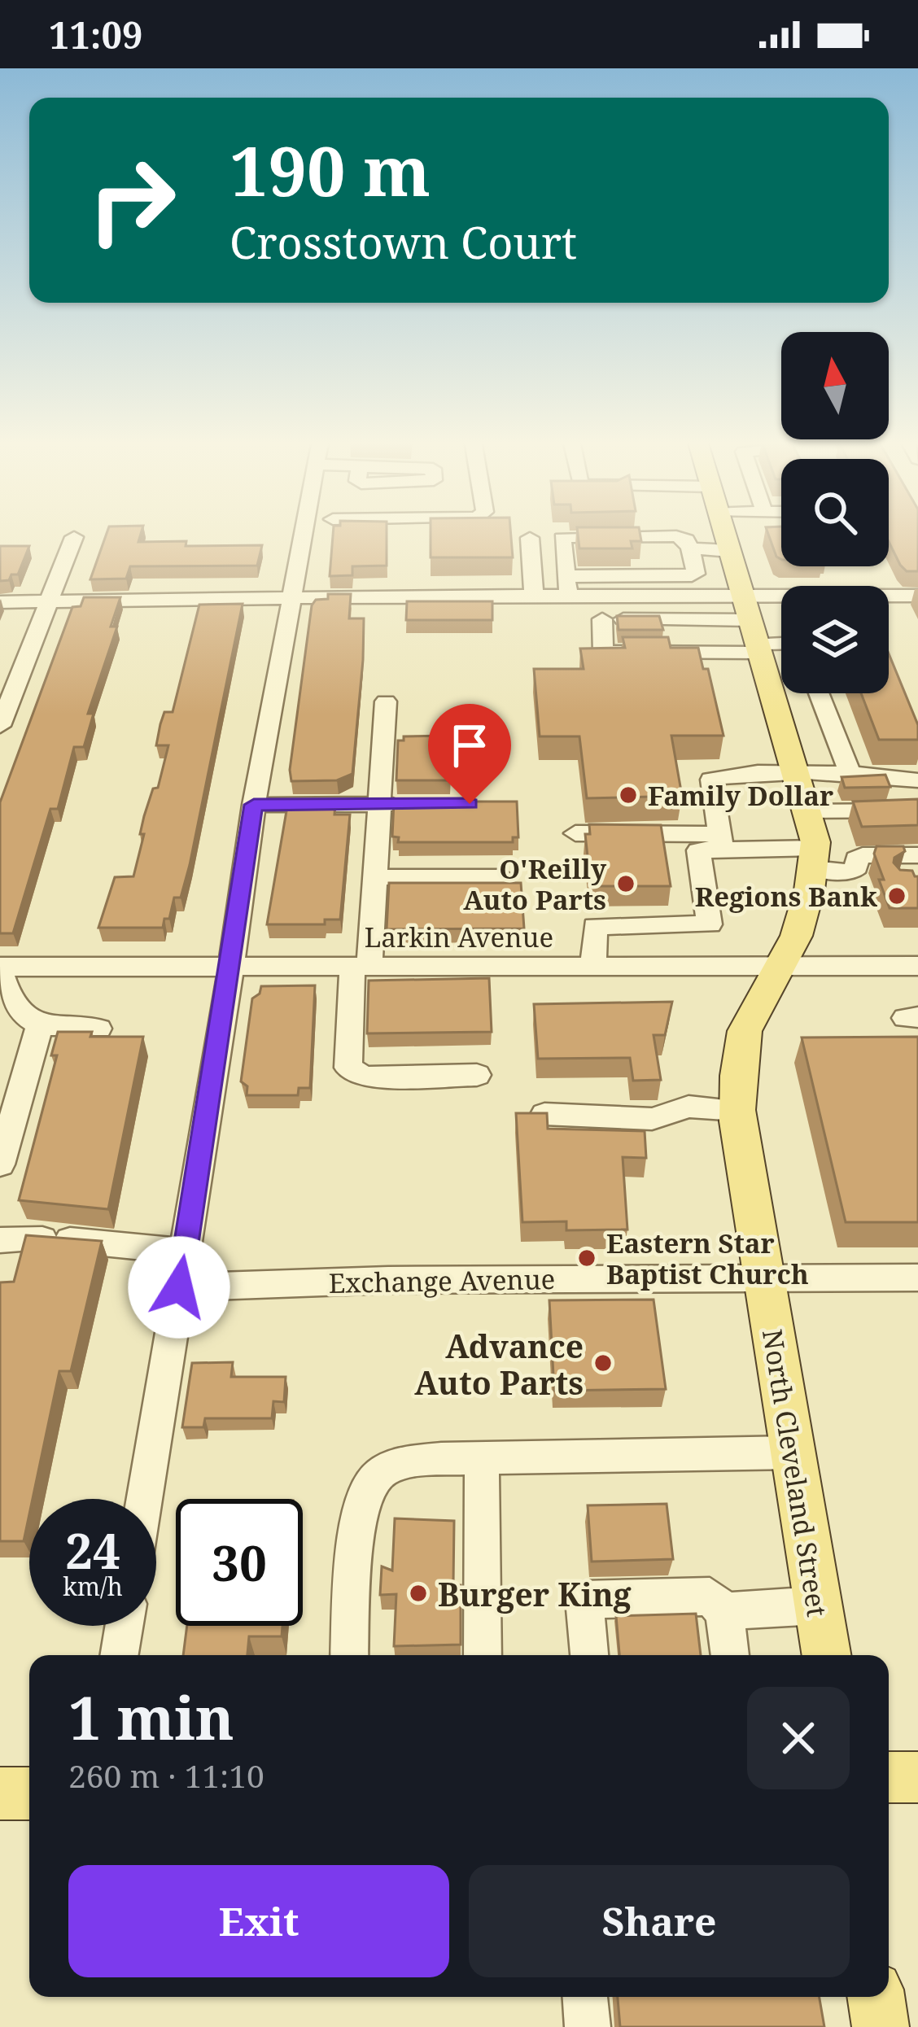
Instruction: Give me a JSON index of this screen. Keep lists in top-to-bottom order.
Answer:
{
  "streets": {
    "main road": ["North Cleveland Street"],
    "street": ["Larkin Avenue", "Exchange Avenue"]
  },
  "crossings": [
    ["Larkin Avenue", "North Cleveland Street"],
    ["Exchange Avenue", "North Cleveland Street"]
  ],
  "places": [
    "Family Dollar",
    "O'Reilly Auto Parts",
    "Regions Bank",
    "Eastern Star Baptist Church",
    "Advance Auto Parts",
    "Burger King"
  ],
  "north": "top",
  "page": {
    "status": "11:09",
    "turn": ["190 m", "Crosstown Court"],
    "speed": "24 km/h",
    "limit": "30",
    "heading": ["1 min", "260 m · 11:10"],
    "buttons": ["Exit", "Share"]
  }
}
